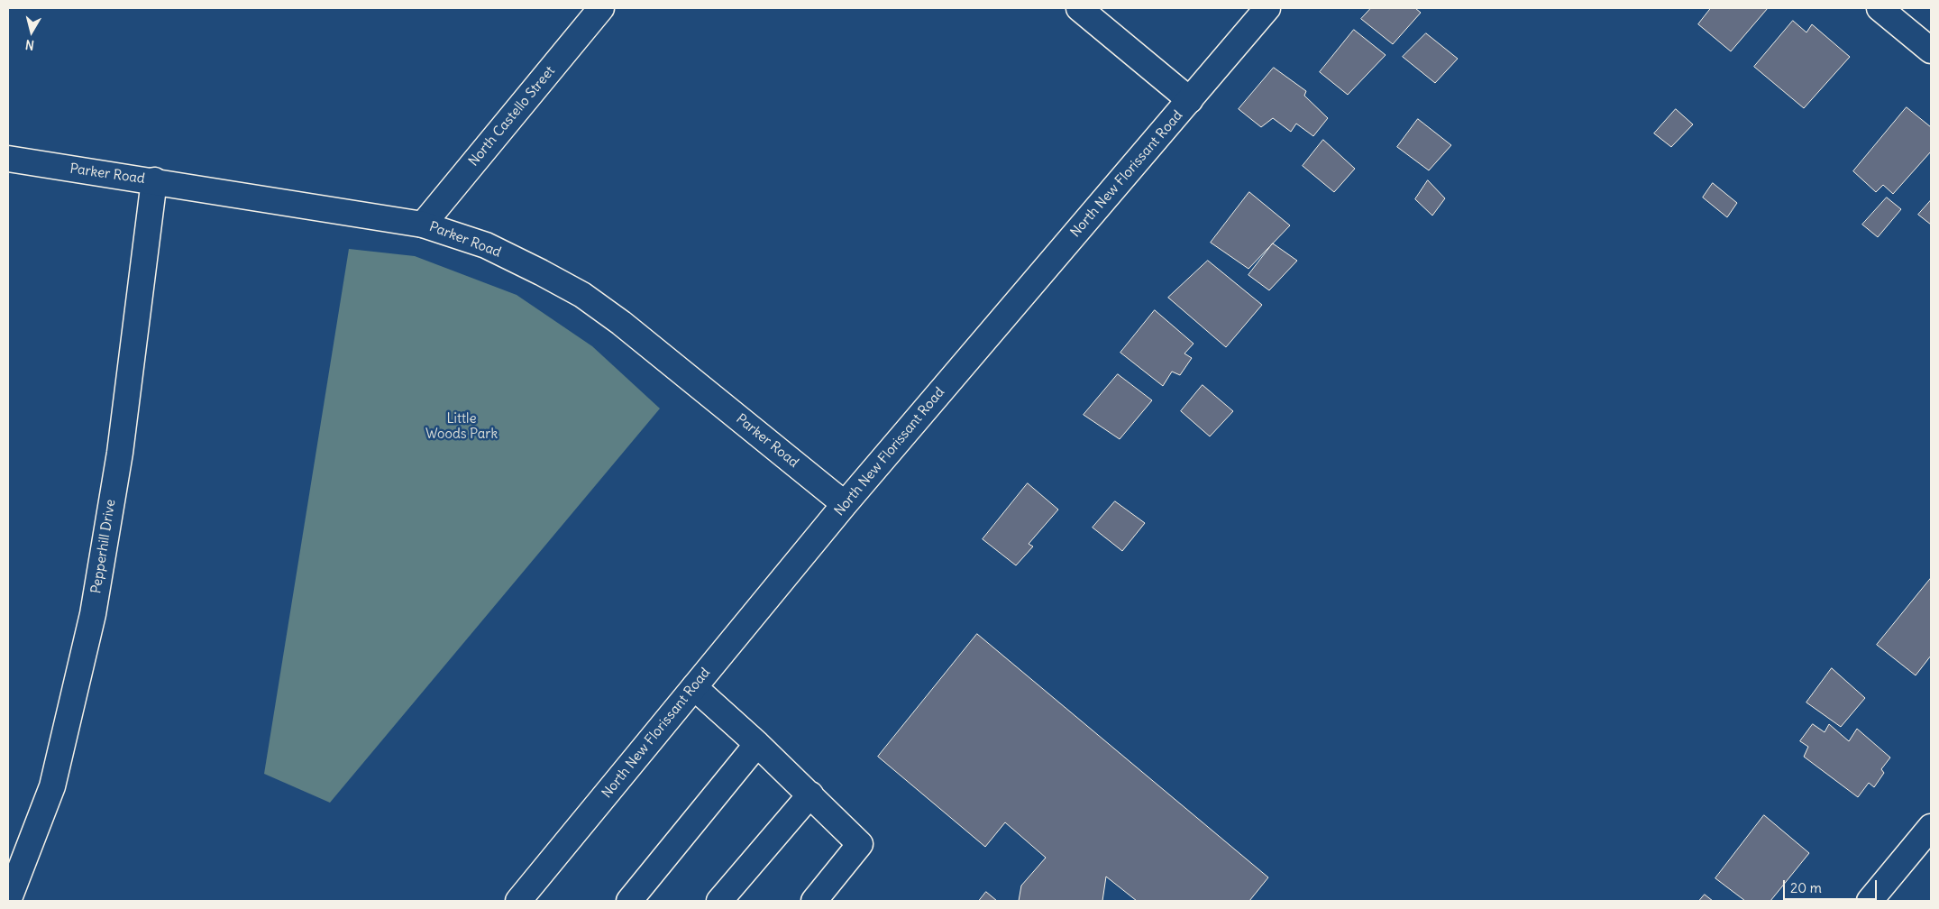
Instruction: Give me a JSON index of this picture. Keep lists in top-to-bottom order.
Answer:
{
  "streets": {
    "main road": [
      "North Castello Street",
      "Parker Road",
      "North New Florissant Road",
      "Pepperhill Drive"
    ]
  },
  "crossings": [
    ["North Castello Street", "Parker Road"],
    ["Parker Road", "North New Florissant Road"],
    ["Parker Road", "Pepperhill Drive"]
  ],
  "parks": ["Little Woods Park"],
  "scale_bar": "20 m",
  "north": "bottom"
}
